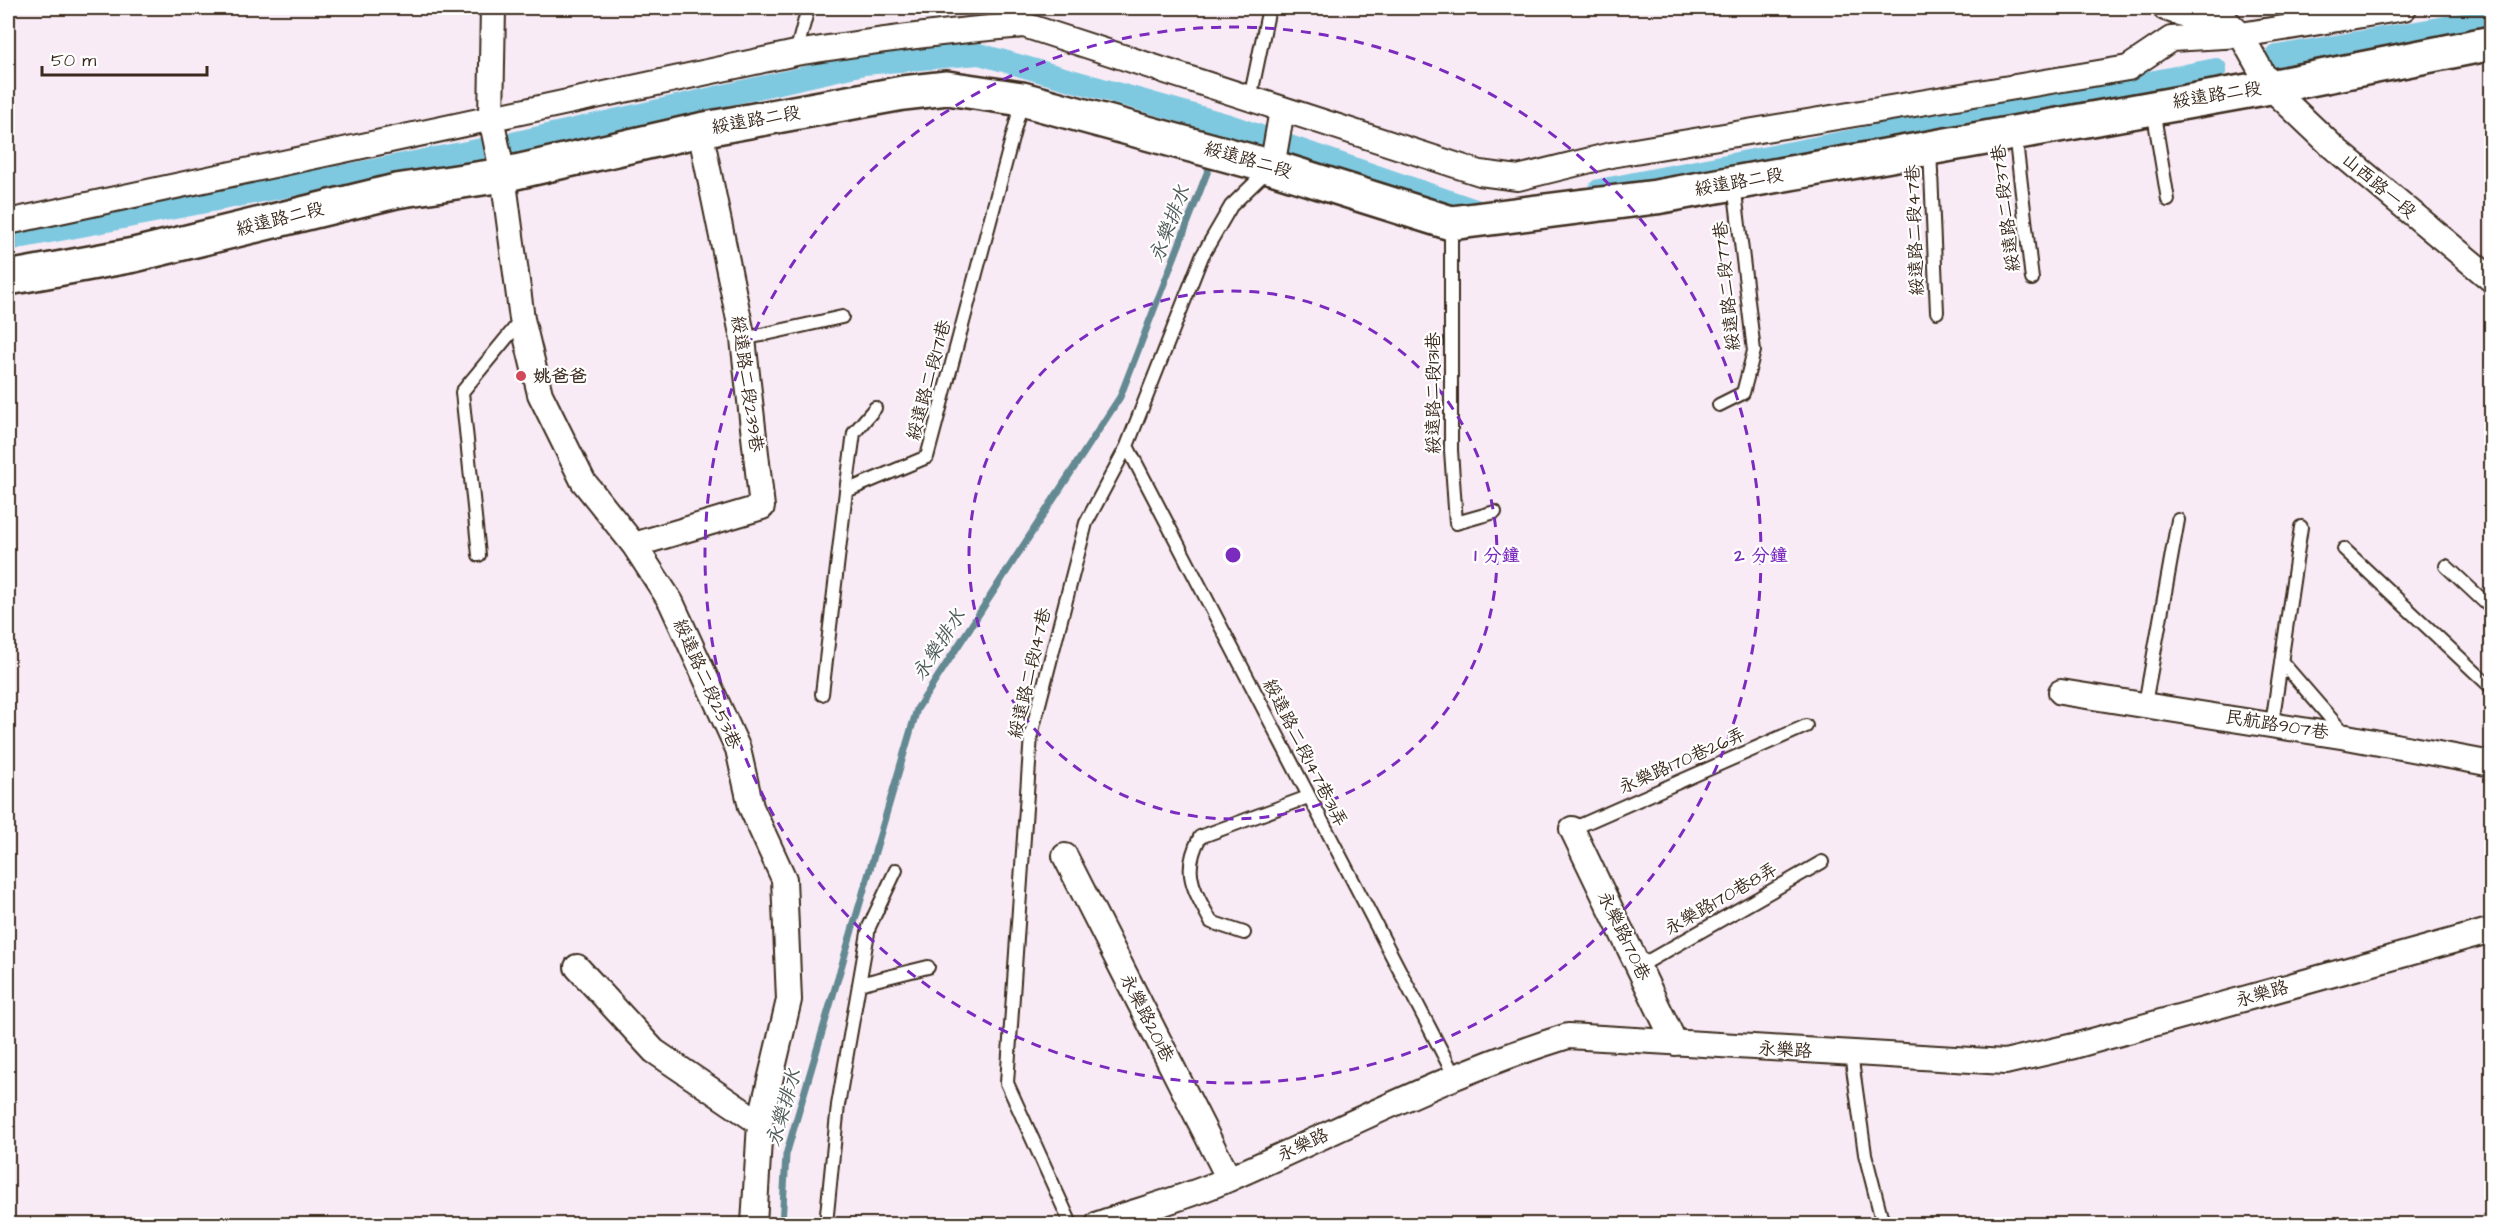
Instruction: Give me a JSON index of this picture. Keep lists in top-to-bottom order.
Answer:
{
  "streets": {
    "street": [
      "綏遠路二段",
      "山西路一段",
      "綏遠路二段239巷",
      "綏遠路二段253巷",
      "民航路907巷",
      "永樂路170巷",
      "永樂路",
      "永樂路201巷"
    ],
    "lane": [
      "綏遠路二段37巷",
      "綏遠路二段47巷",
      "綏遠路二段77巷",
      "綏遠路二段171巷",
      "綏遠路二段131巷",
      "綏遠路二段147巷",
      "綏遠路二段147巷31弄",
      "永樂路170巷26弄",
      "永樂路170巷8弄"
    ]
  },
  "crossings": [
    ["綏遠路二段", "山西路一段"],
    ["綏遠路二段", "綏遠路二段37巷"],
    ["綏遠路二段", "綏遠路二段47巷"],
    ["綏遠路二段", "綏遠路二段77巷"],
    ["綏遠路二段", "綏遠路二段171巷"],
    ["綏遠路二段", "綏遠路二段239巷"],
    ["綏遠路二段", "綏遠路二段131巷"],
    ["綏遠路二段", "綏遠路二段147巷"],
    ["綏遠路二段", "綏遠路二段253巷"],
    ["綏遠路二段239巷", "綏遠路二段253巷"],
    ["綏遠路二段147巷", "綏遠路二段147巷31弄"],
    ["綏遠路二段147巷31弄", "永樂路"],
    ["永樂路170巷26弄", "永樂路170巷"],
    ["永樂路170巷8弄", "永樂路170巷"],
    ["永樂路170巷", "永樂路"],
    ["永樂路", "永樂路201巷"]
  ],
  "water": ["永樂排水"],
  "places": ["姚爸爸"],
  "scale_bar": "50 m",
  "rings": ["1 分鐘", "2 分鐘"]
}
